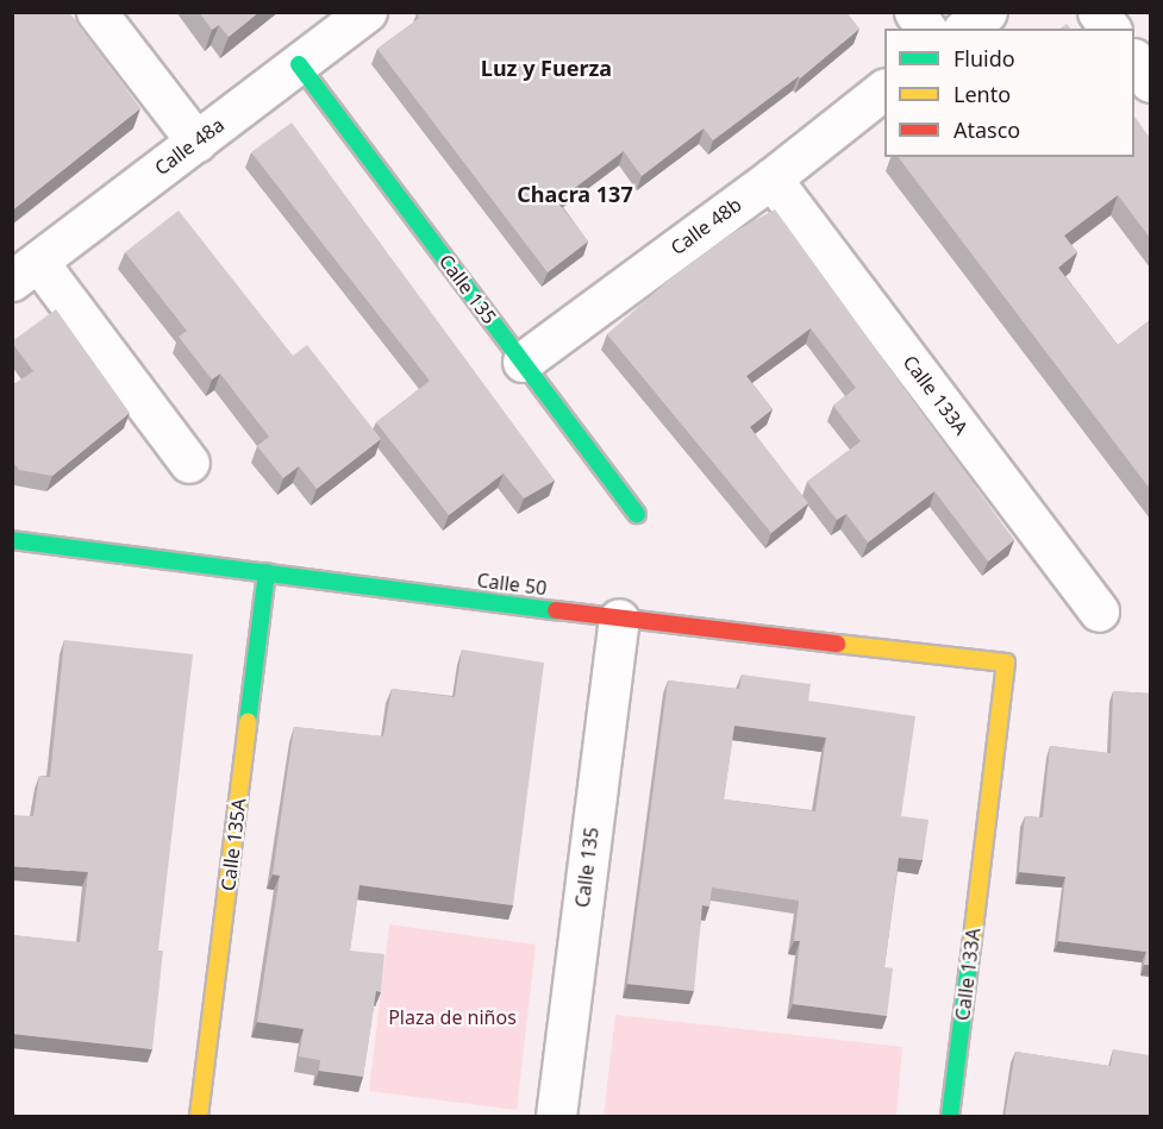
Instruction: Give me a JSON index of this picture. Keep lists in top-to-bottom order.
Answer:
{
  "streets": {
    "street": [
      "Calle 48a",
      "Calle 48b",
      "Calle 135",
      "Calle 133A",
      "Calle 50",
      "Calle 135A"
    ]
  },
  "crossings": [
    ["Calle 48a", "Calle 135"],
    ["Calle 48b", "Calle 135"],
    ["Calle 48b", "Calle 133A"],
    ["Calle 135", "Calle 50"],
    ["Calle 133A", "Calle 50"],
    ["Calle 50", "Calle 135A"]
  ],
  "districts": ["Luz y Fuerza", "Chacra 137"],
  "parks": ["Plaza de niños"],
  "legend": ["Fluido", "Lento", "Atasco"]
}
